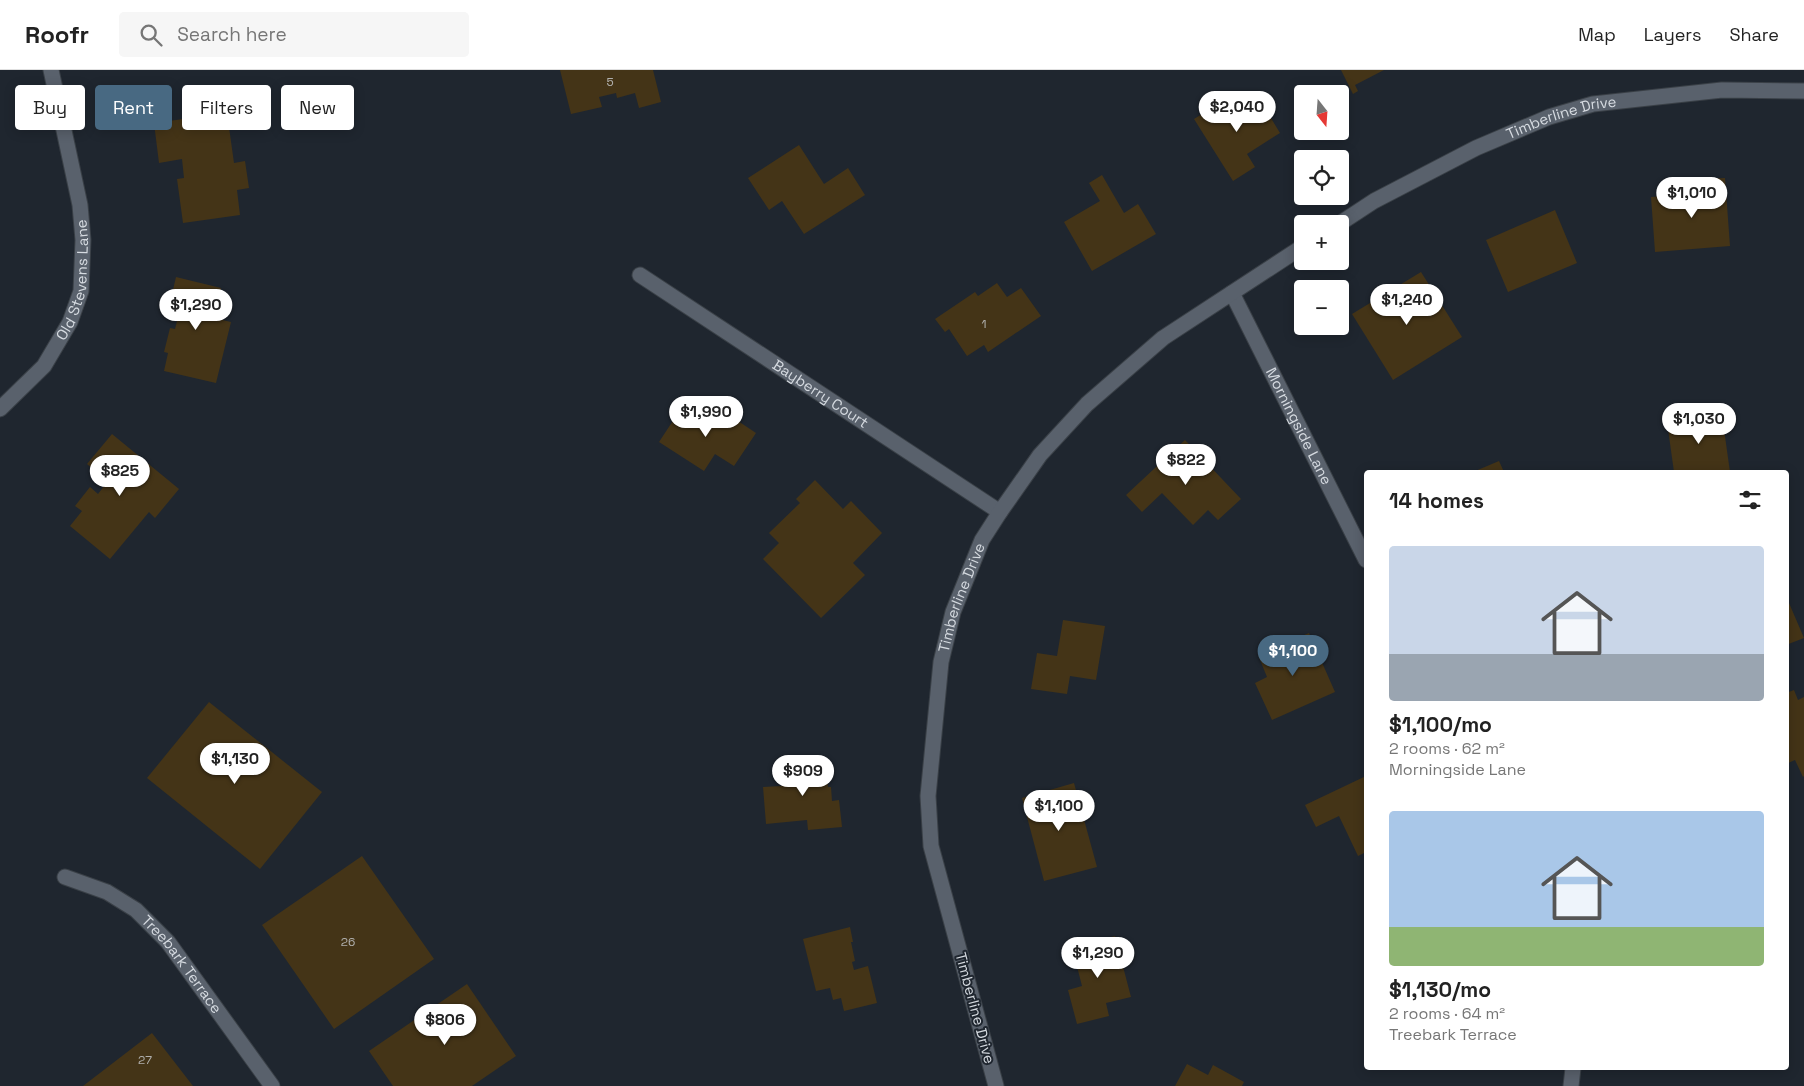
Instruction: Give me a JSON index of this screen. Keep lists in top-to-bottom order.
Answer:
{
  "streets": {
    "street": [
      "Timberline Drive",
      "Old Stevens Lane",
      "Bayberry Court",
      "Morningside Lane",
      "Treebark Terrace"
    ]
  },
  "crossings": [
    ["Timberline Drive", "Bayberry Court"],
    ["Timberline Drive", "Morningside Lane"]
  ],
  "house_numbers": [
    "5",
    "1",
    "26",
    "27"
  ],
  "north": "bottom",
  "page": {
    "header": "Roofr",
    "search": "Search here",
    "nav": ["Map", "Layers", "Share"],
    "map_buttons": ["+", "−"],
    "chip": [
      "Buy",
      "Rent",
      "Filters",
      "New"
    ],
    "price": [
      "$2,040",
      "$1,010",
      "$1,240",
      "$1,290",
      "$1,990",
      "$1,030",
      "$822",
      "$825",
      "$1,100",
      "$1,130",
      "$909",
      "$1,100",
      "$1,290",
      "$806"
    ],
    "heading": "14 homes",
    "list": [
      {
        "name": "$1,100/mo",
        "note": "2 rooms · 62 m² · Morningside Lane"
      },
      {
        "name": "$1,130/mo",
        "note": "2 rooms · 64 m² · Treebark Terrace"
      }
    ]
  }
}
